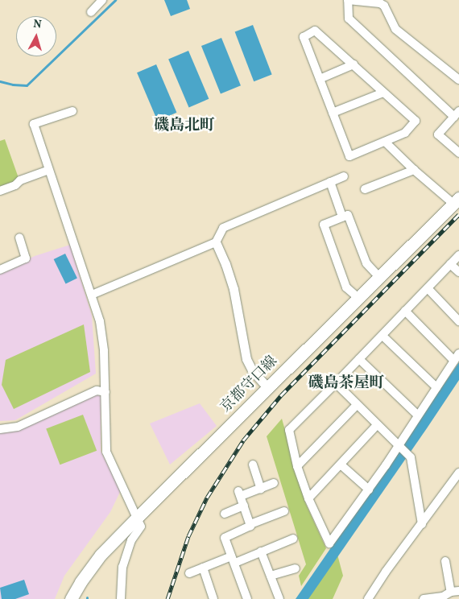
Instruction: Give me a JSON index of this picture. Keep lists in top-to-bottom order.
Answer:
{
  "streets": {
    "main road": ["京都守口線"]
  },
  "districts": ["磯島北町", "磯島茶屋町"],
  "north": "top"
}
